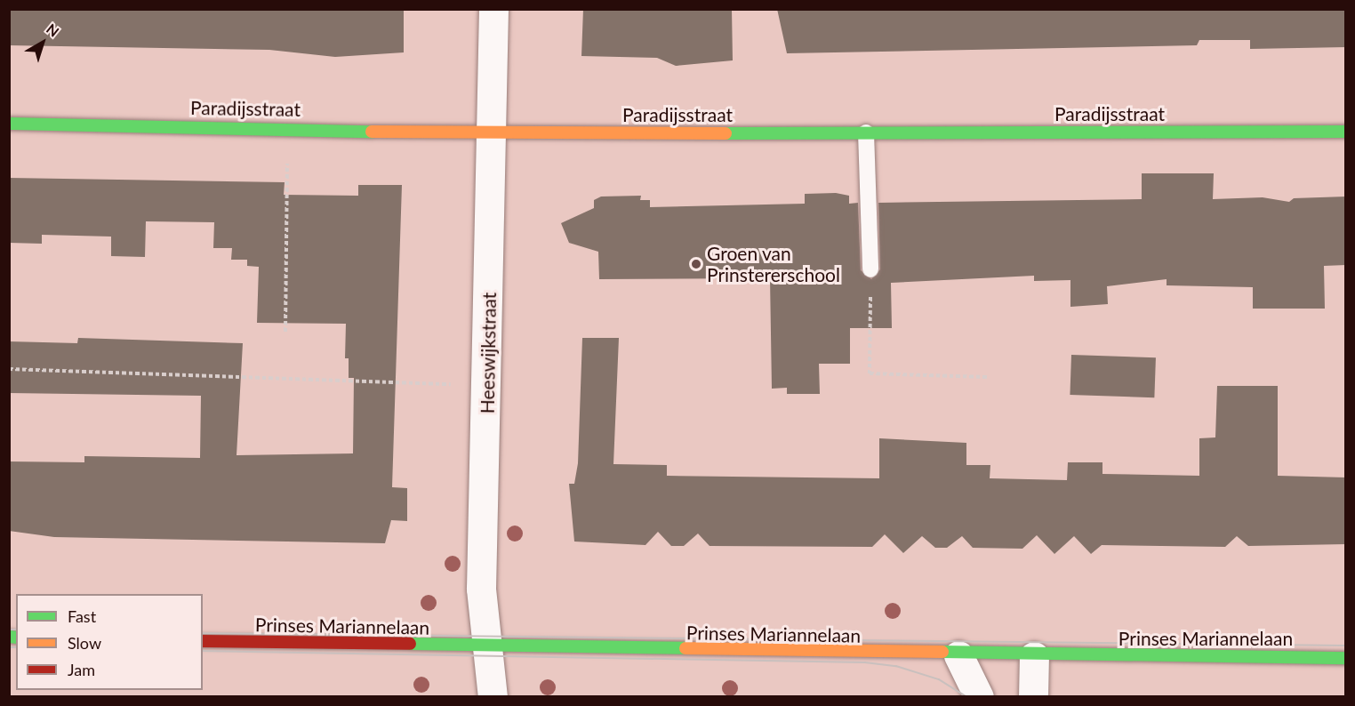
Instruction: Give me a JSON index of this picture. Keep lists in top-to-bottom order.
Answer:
{
  "streets": {
    "street": ["Paradijsstraat", "Heeswijkstraat", "Prinses Mariannelaan"]
  },
  "crossings": [
    ["Paradijsstraat", "Heeswijkstraat"],
    ["Heeswijkstraat", "Prinses Mariannelaan"]
  ],
  "places": ["Groen van Prinstererschool"],
  "legend": ["Fast", "Slow", "Jam"],
  "north": "top right"
}
